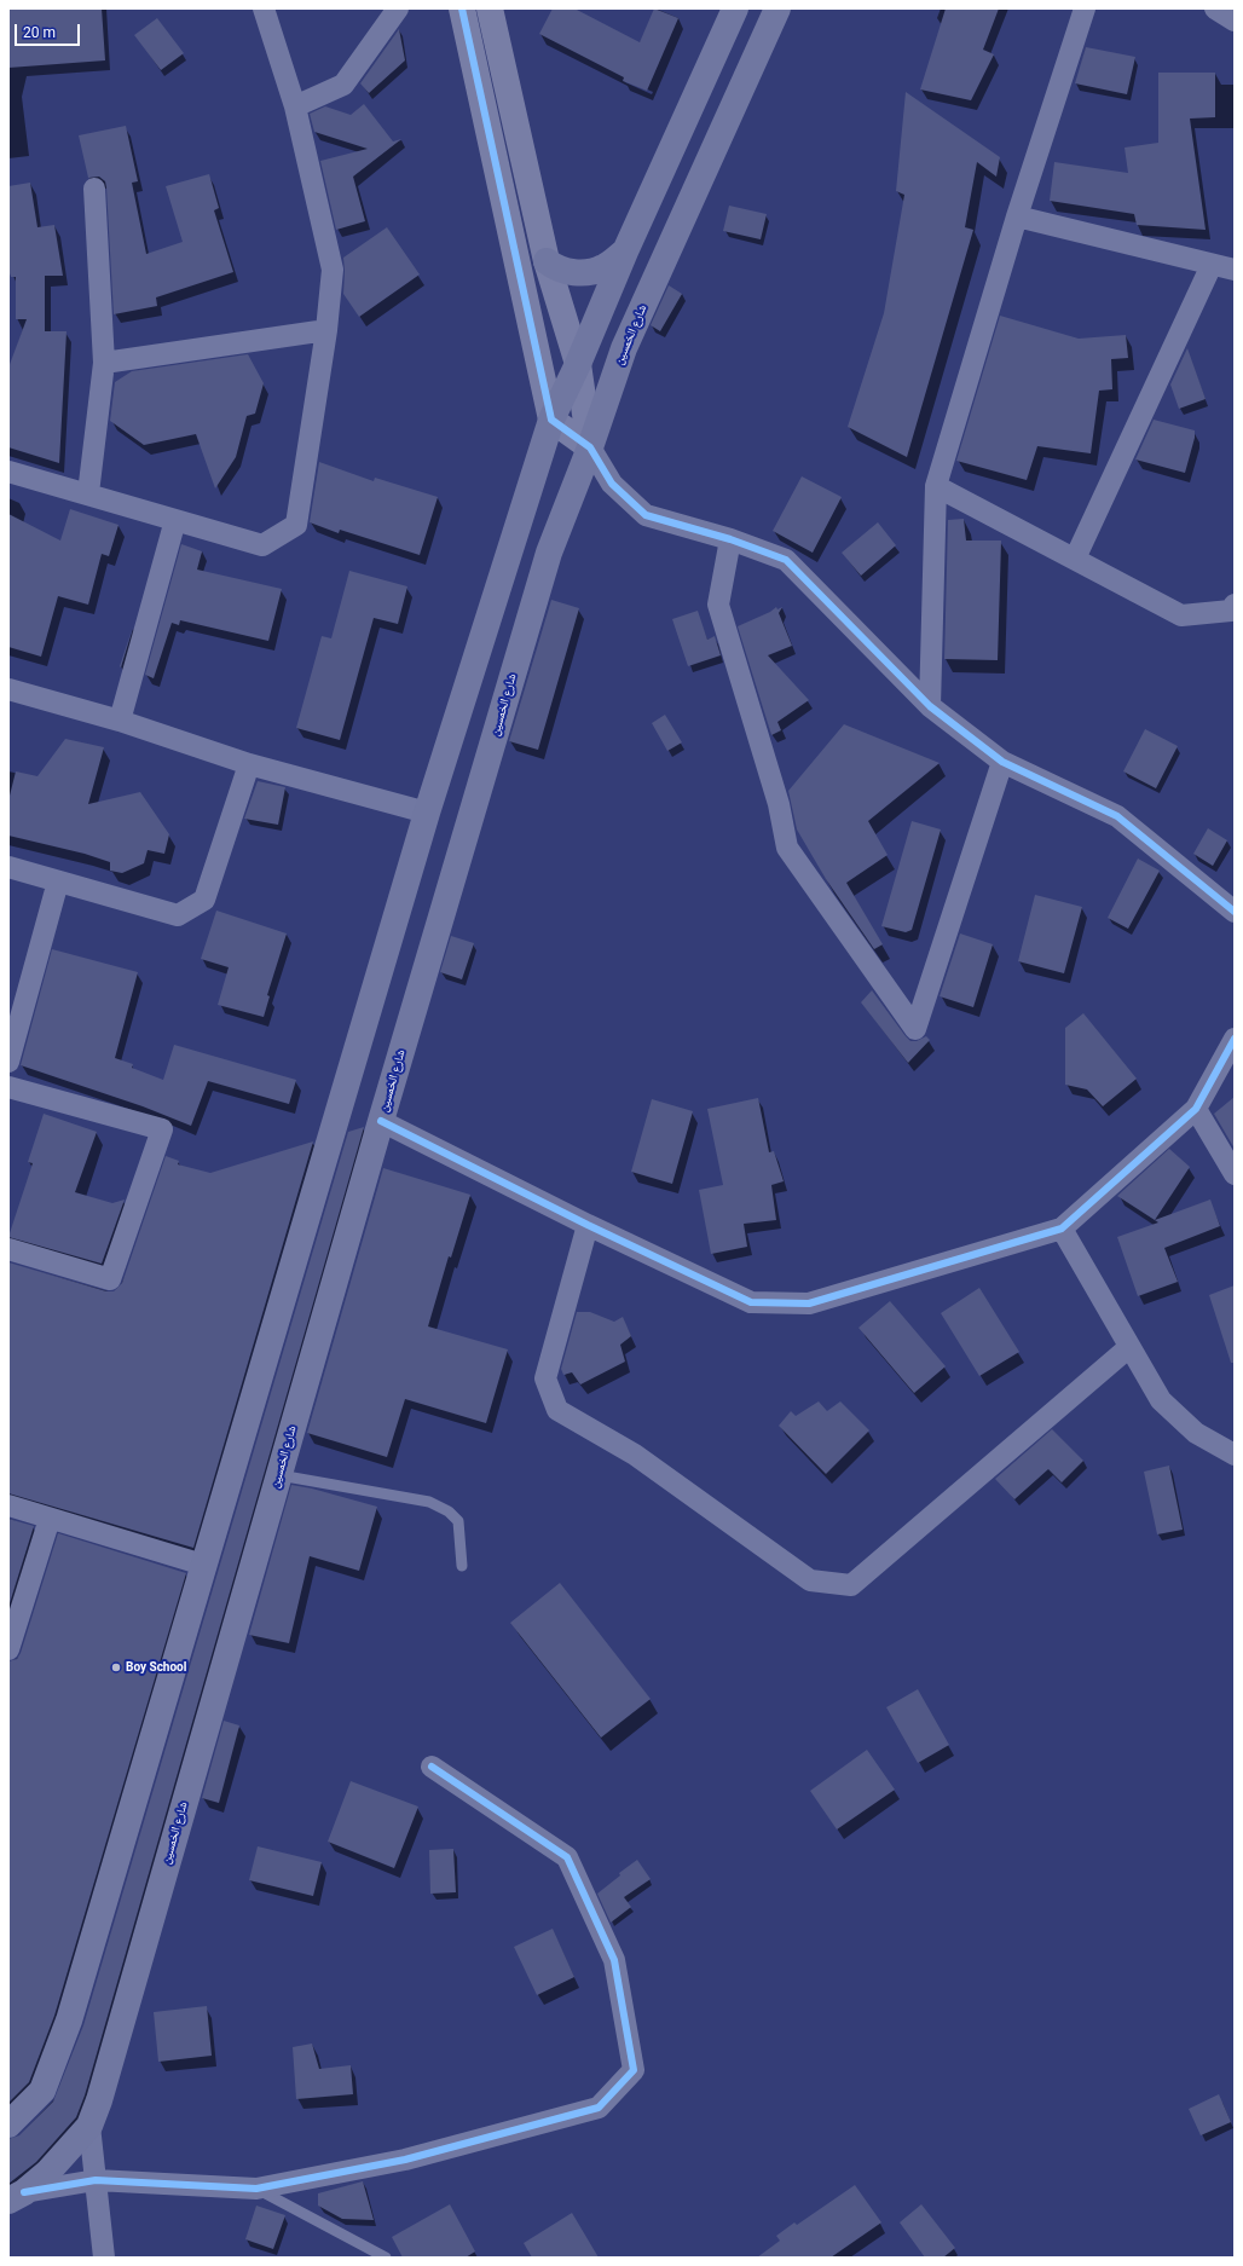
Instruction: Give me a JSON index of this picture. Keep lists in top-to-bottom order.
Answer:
{
  "streets": {
    "main road": ["شارع الخمسين"]
  },
  "places": ["Boy School"],
  "scale_bar": "20 m"
}
